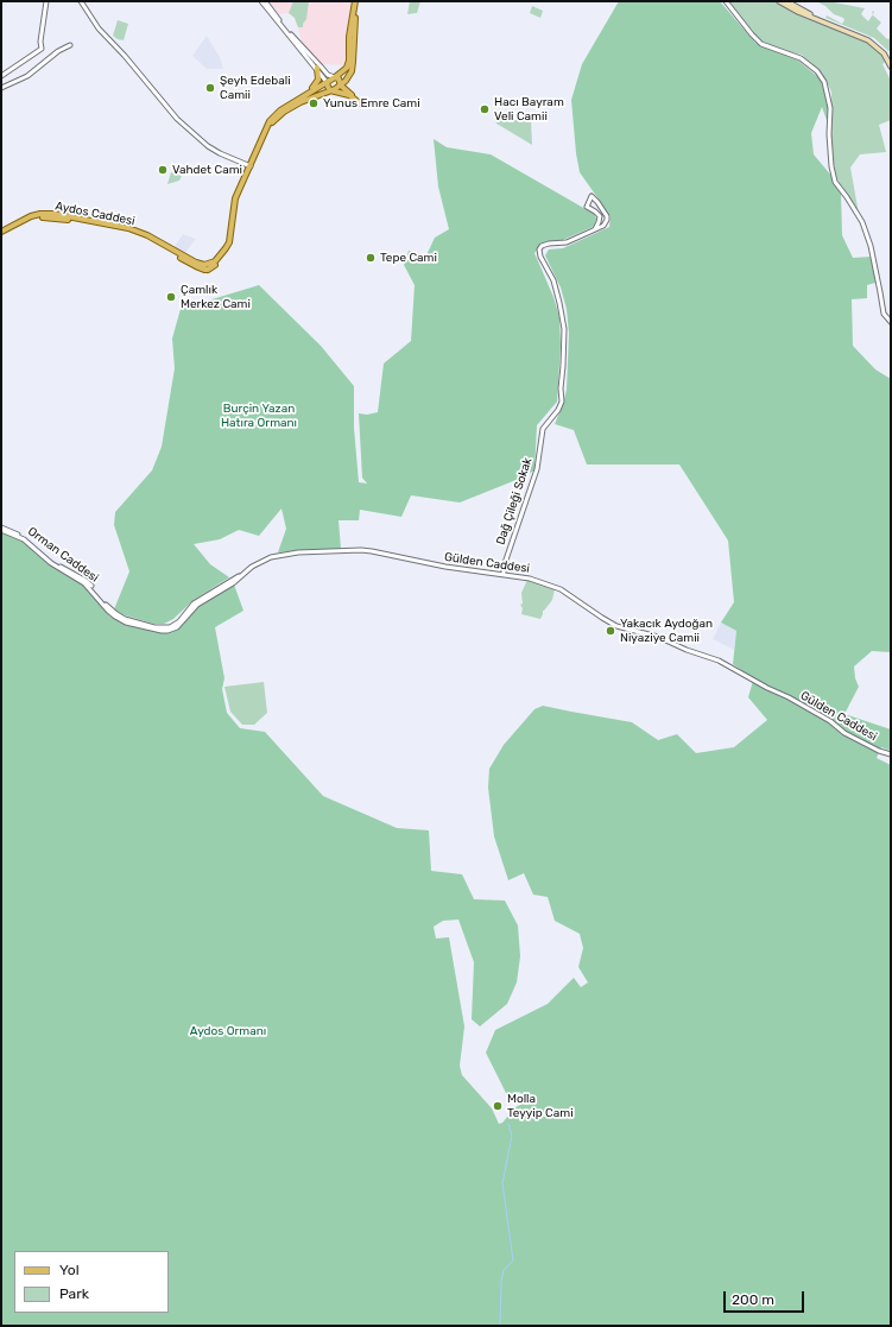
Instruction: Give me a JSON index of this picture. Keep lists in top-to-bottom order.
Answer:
{
  "streets": {
    "main road": ["Aydos Caddesi"],
    "street": ["Dağ Çileği Sokak", "Orman Caddesi", "Gülden Caddesi"]
  },
  "crossings": [
    ["Dağ Çileği Sokak", "Gülden Caddesi"],
    ["Orman Caddesi", "Gülden Caddesi"]
  ],
  "parks": ["Burçin Yazan Hatıra Ormanı", "Aydos Ormanı"],
  "places": [
    "Şeyh Edebali Camii",
    "Yunus Emre Cami",
    "Hacı Bayram Veli Camii",
    "Vahdet Cami",
    "Tepe Cami",
    "Çamlık Merkez Cami",
    "Yakacık Aydoğan Niyaziye Camii",
    "Molla Teyyip Cami"
  ],
  "legend": ["Yol", "Park"],
  "scale_bar": "200 m"
}
